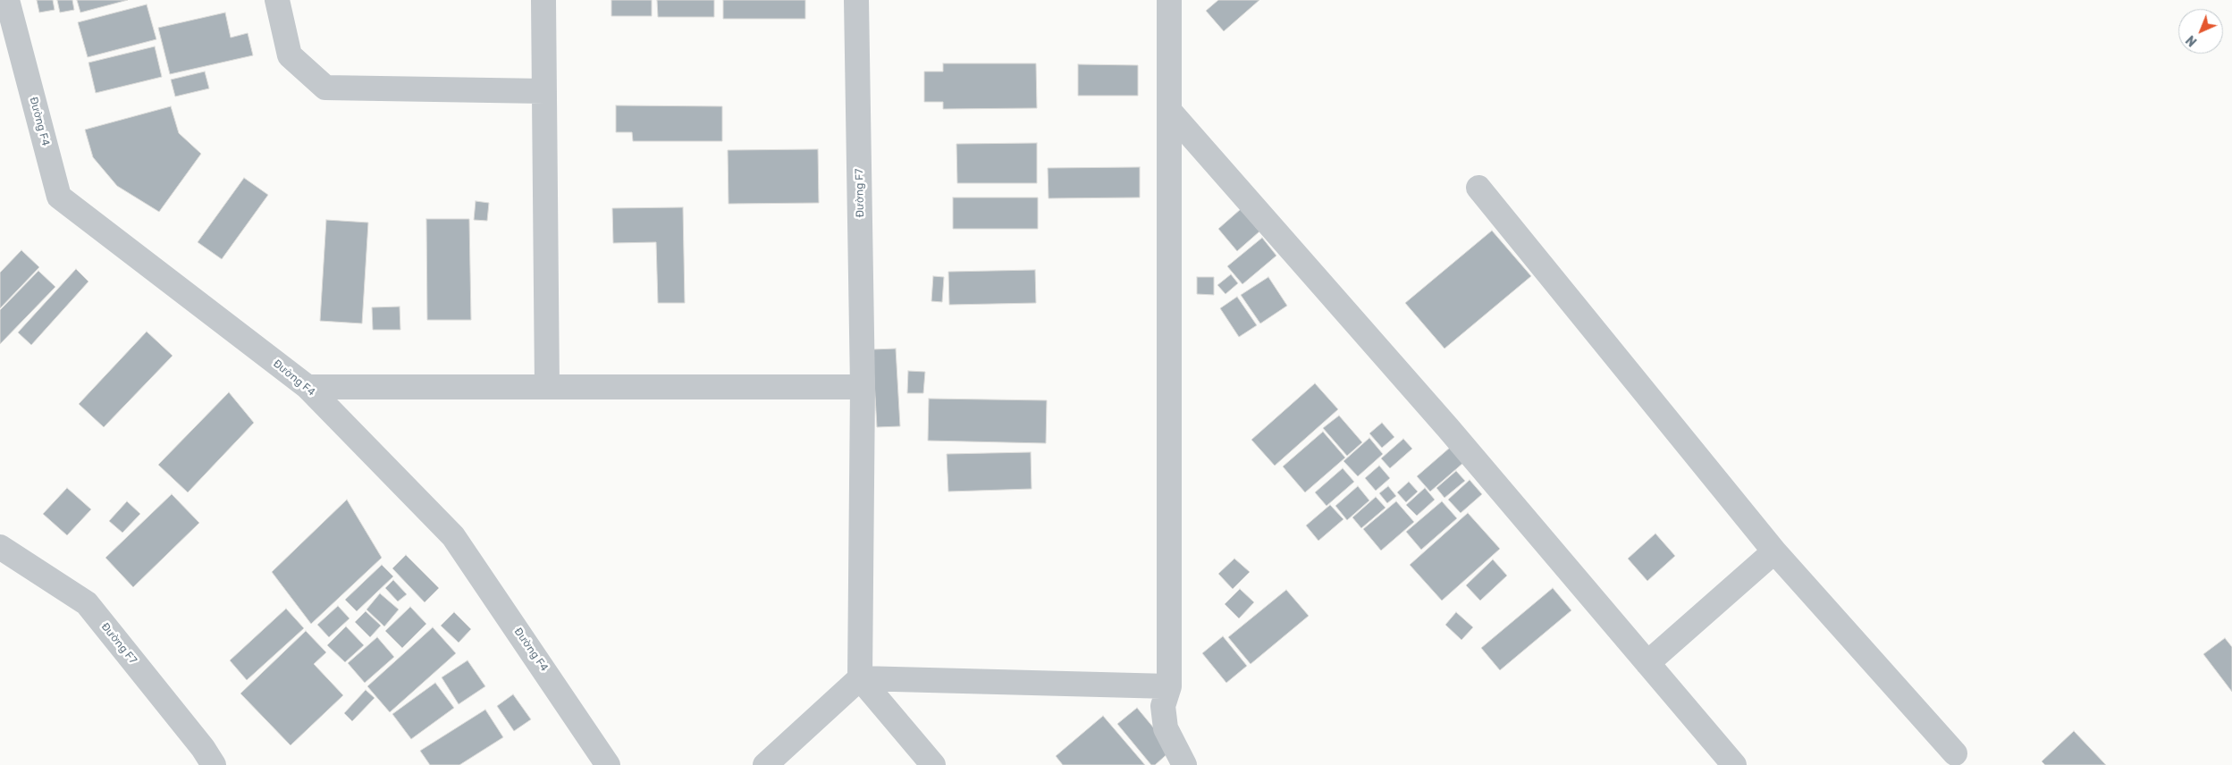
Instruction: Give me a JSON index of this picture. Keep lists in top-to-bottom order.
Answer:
{
  "streets": {
    "street": ["Đường F4", "Đường F7"]
  },
  "north": "bottom left"
}
